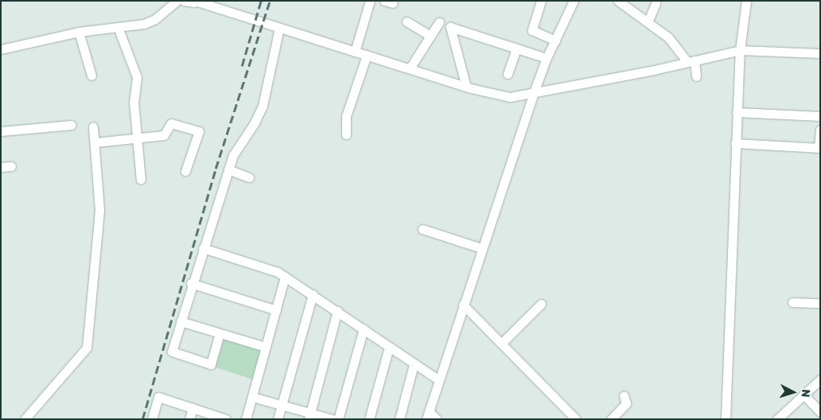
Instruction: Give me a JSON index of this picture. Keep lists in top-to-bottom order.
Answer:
{
  "north": "right"
}
